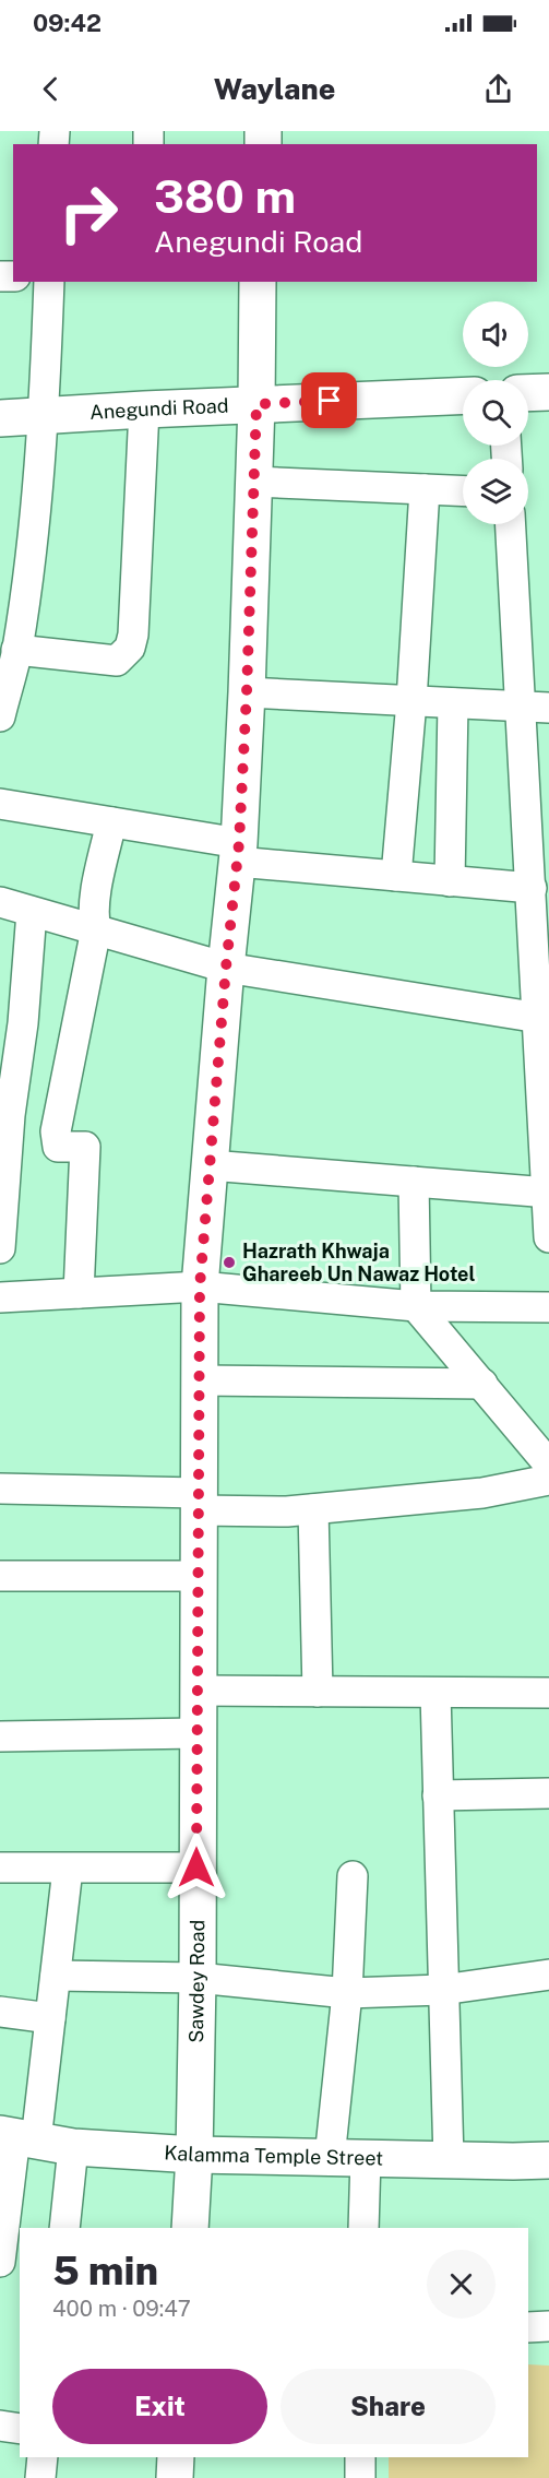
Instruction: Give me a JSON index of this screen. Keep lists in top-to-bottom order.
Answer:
{
  "streets": {
    "street": ["Anegundi Road", "Sawdey Road", "Kalamma Temple Street"]
  },
  "crossings": [
    ["Anegundi Road", "Sawdey Road"],
    ["Sawdey Road", "Kalamma Temple Street"]
  ],
  "places": ["Hazrath Khwaja Ghareeb Un Nawaz Hotel"],
  "page": {
    "status": "09:42",
    "header": "Waylane",
    "turn": ["380 m", "Anegundi Road"],
    "heading": ["5 min", "400 m · 09:47"],
    "buttons": ["Exit", "Share"]
  }
}
